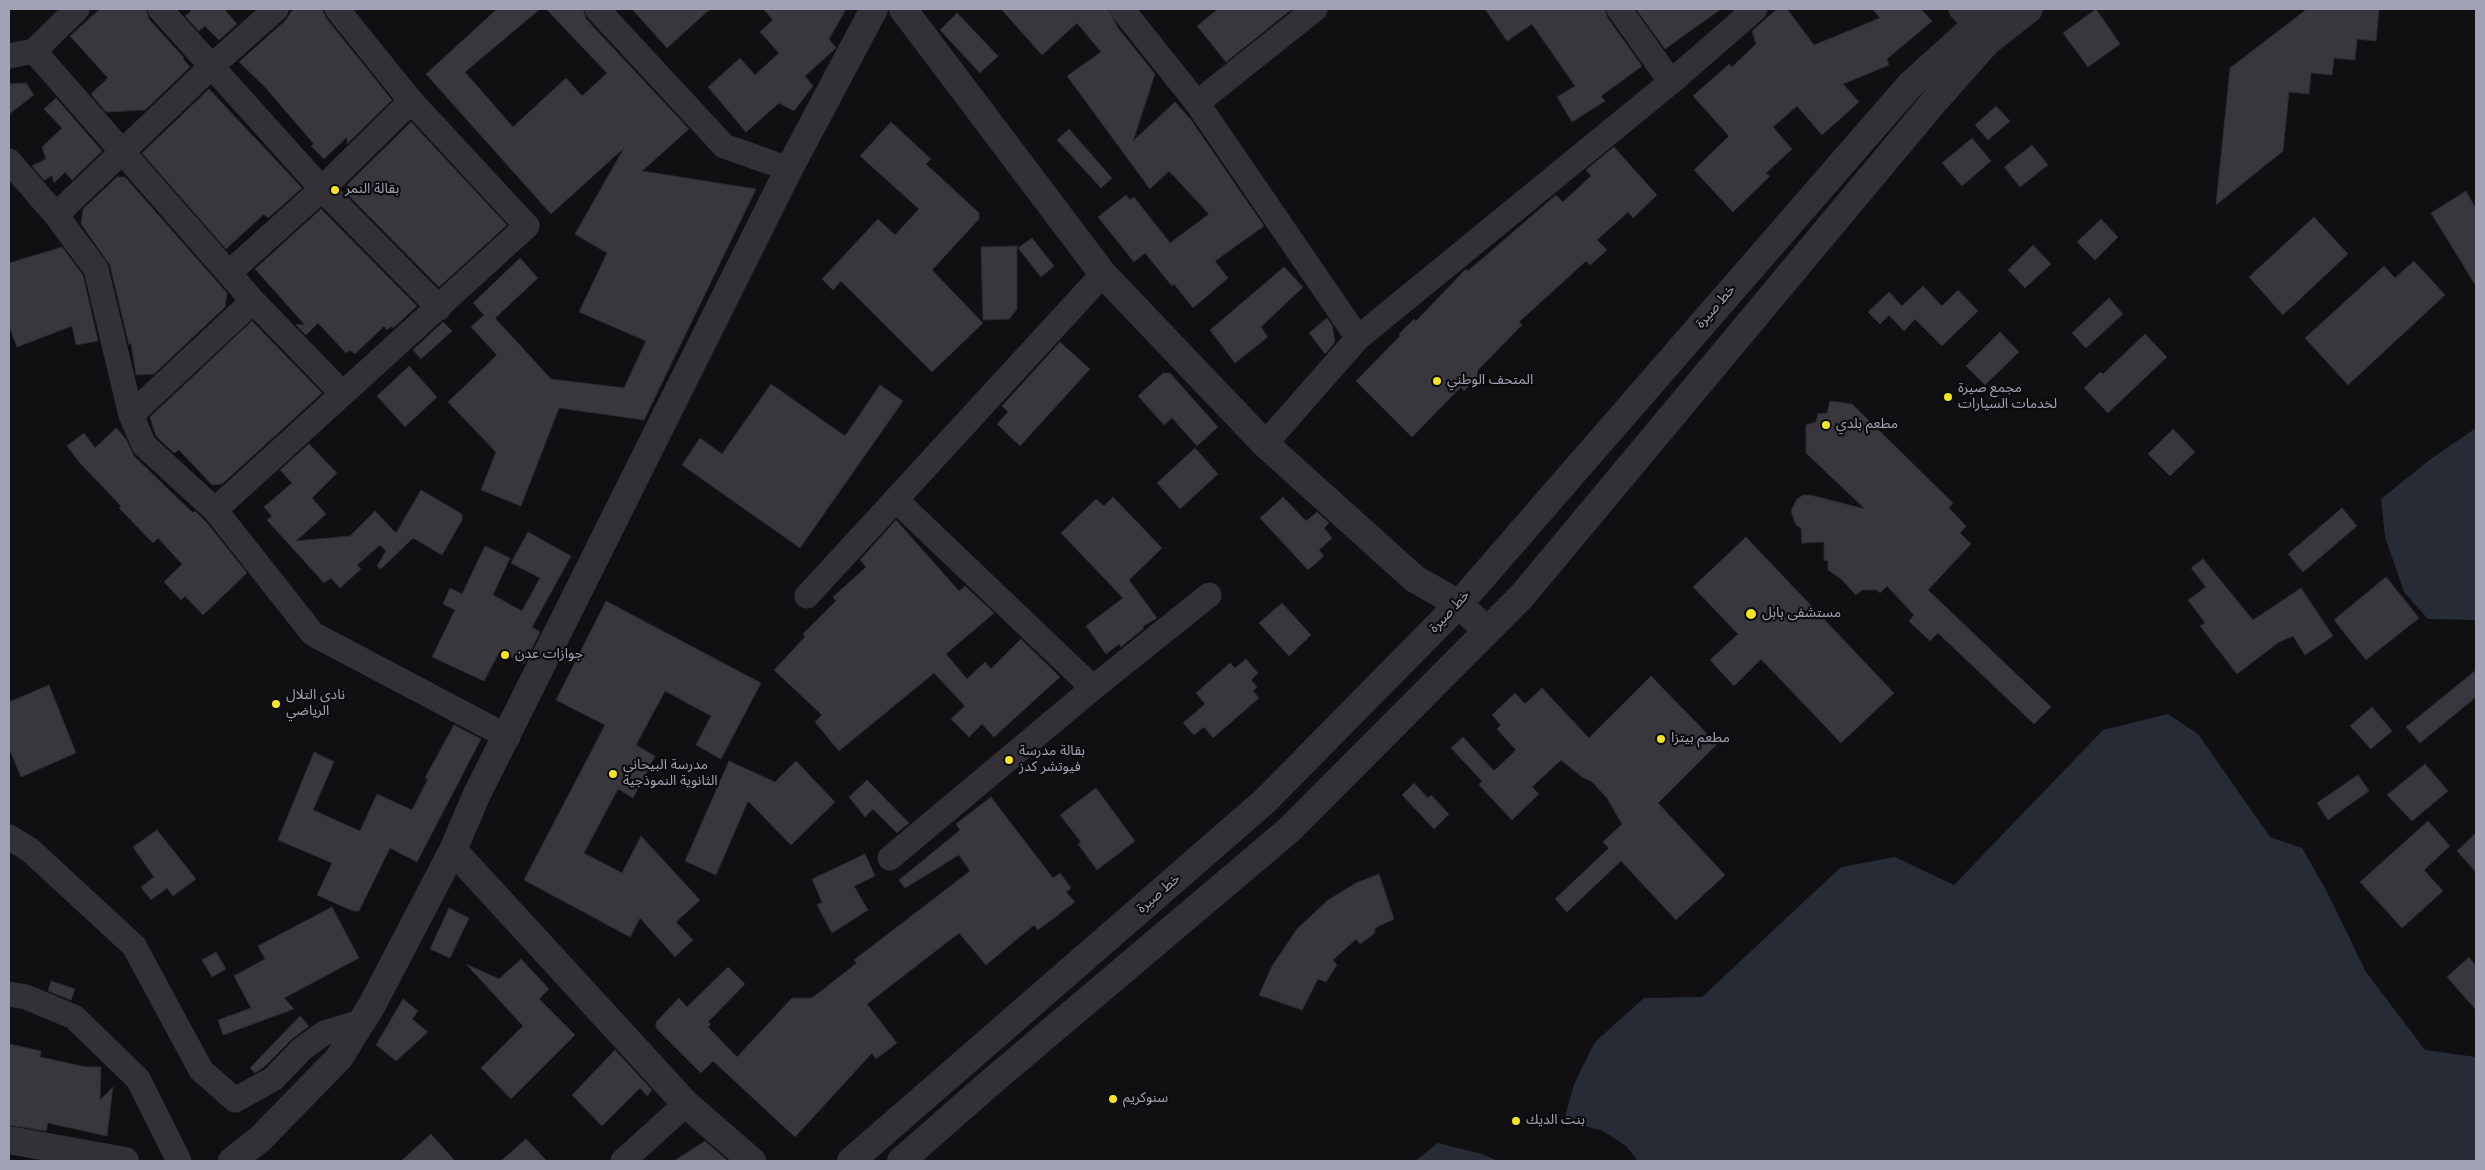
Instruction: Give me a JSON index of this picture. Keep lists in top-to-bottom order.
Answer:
{
  "streets": {
    "street": ["خط صيرة"]
  },
  "places": [
    "بقالة النمر",
    "المتحف الوطني",
    "مجمع صيرة لخدمات السيارات",
    "مطعم بلدي",
    "مستشفى بابل",
    "جوازات عدن",
    "نادي التلال الرياضي",
    "مطعم بيتزا",
    "بقالة مدرسة فيوتشر كدز",
    "مدرسة البيحاني الثانوية النموذجية",
    "سنوكريم",
    "بنت الديك"
  ]
}
